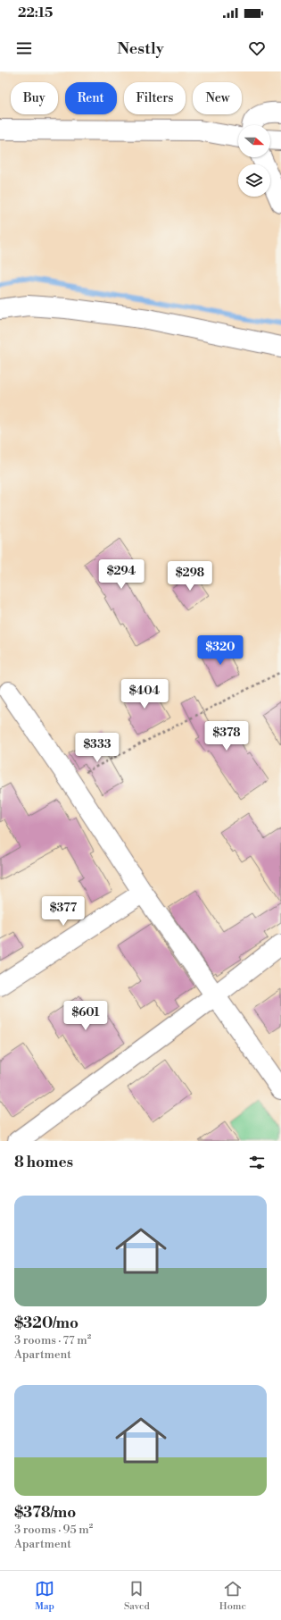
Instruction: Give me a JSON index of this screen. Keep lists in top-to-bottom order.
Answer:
{
  "north": "right",
  "page": {
    "status": "22:15",
    "header": "Nestly",
    "chip": [
      "Buy",
      "Rent",
      "Filters",
      "New"
    ],
    "price": [
      "$294",
      "$298",
      "$320",
      "$404",
      "$378",
      "$333",
      "$377",
      "$601"
    ],
    "heading": "8 homes",
    "list": [
      {
        "name": "$320/mo",
        "note": "3 rooms · 77 m² · Apartment"
      },
      {
        "name": "$378/mo",
        "note": "3 rooms · 95 m² · Apartment"
      }
    ],
    "tabs": ["Map", "Saved", "Home"]
  }
}
